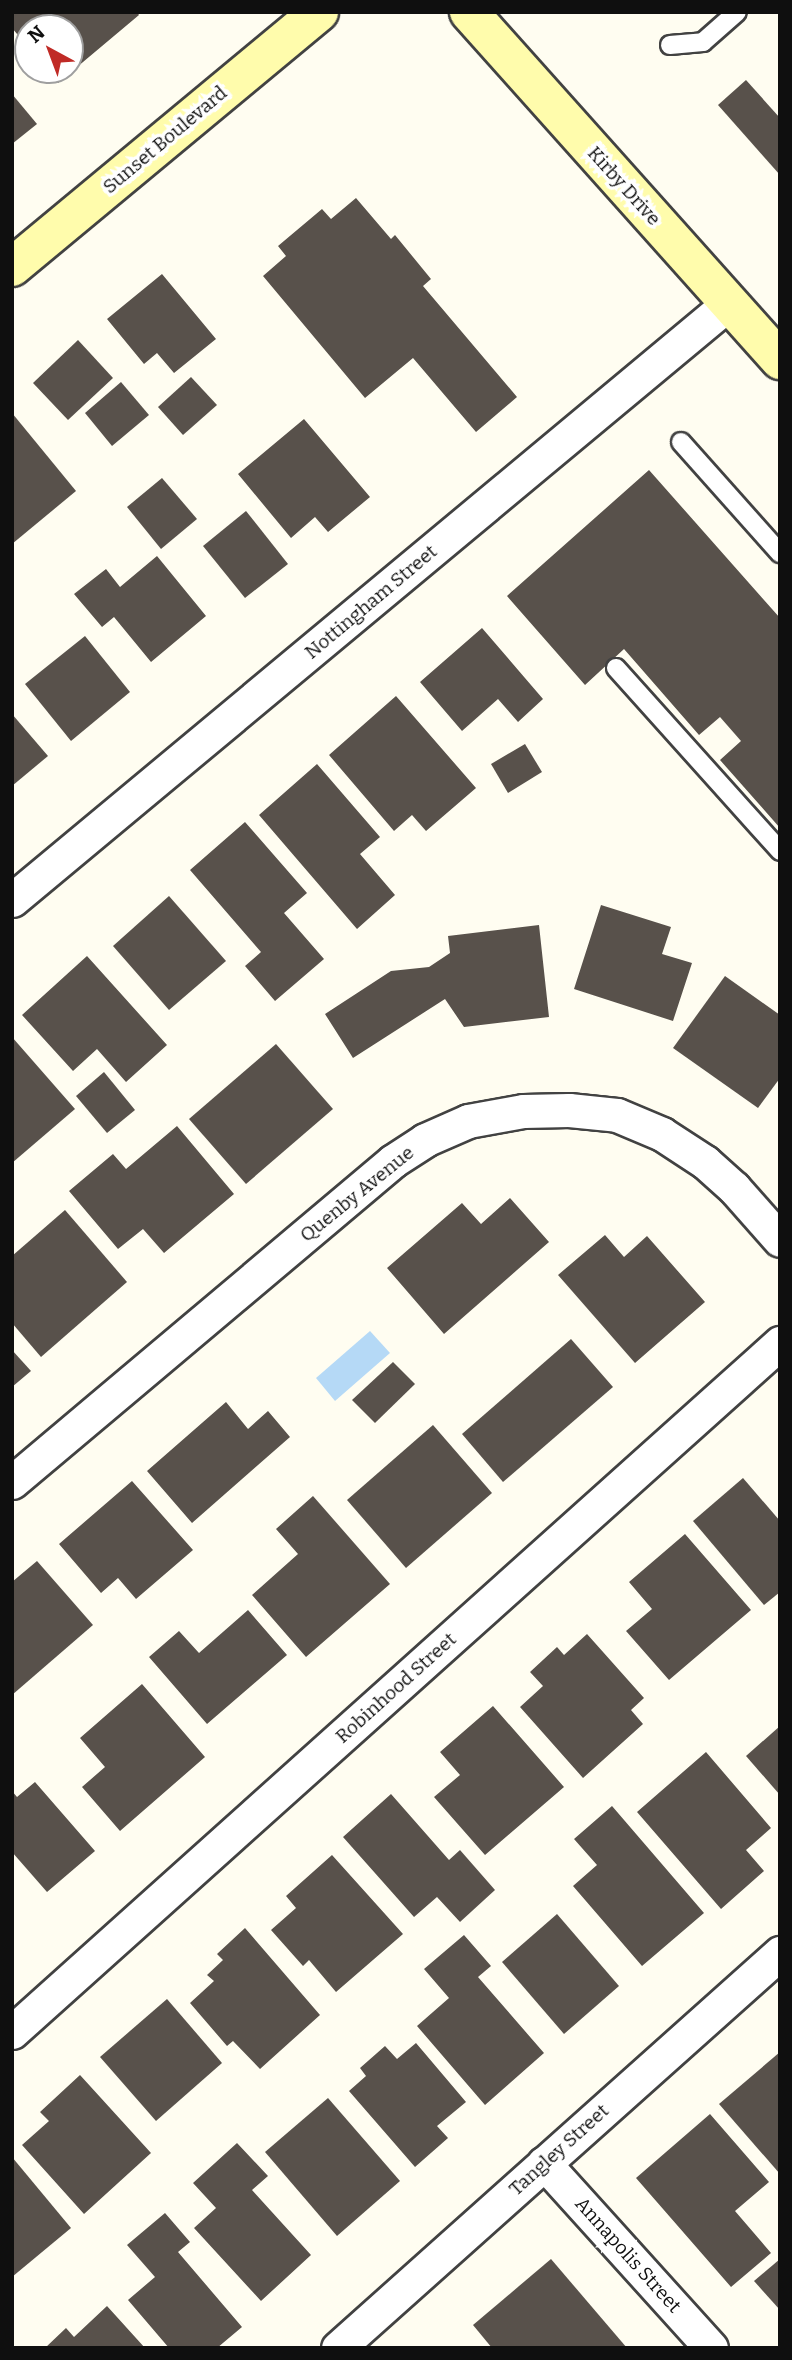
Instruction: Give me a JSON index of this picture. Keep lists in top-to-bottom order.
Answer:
{
  "streets": {
    "main road": ["Sunset Boulevard", "Kirby Drive"],
    "street": [
      "Nottingham Street",
      "Quenby Avenue",
      "Robinhood Street",
      "Tangley Street",
      "Annapolis Street"
    ]
  },
  "crossings": [
    ["Kirby Drive", "Nottingham Street"],
    ["Tangley Street", "Annapolis Street"]
  ],
  "north": "top left"
}
